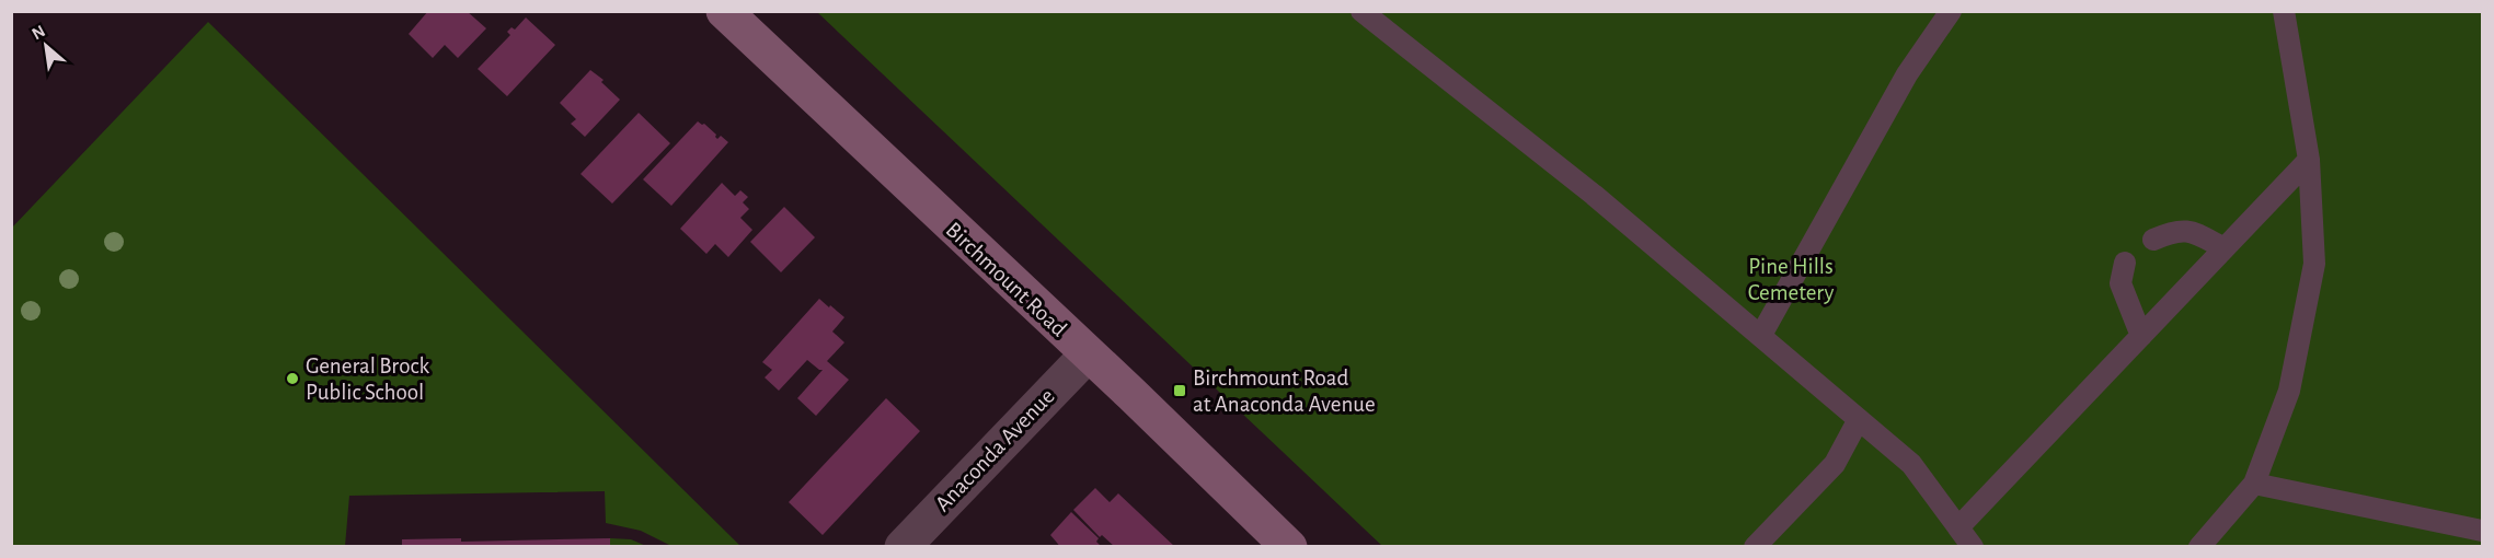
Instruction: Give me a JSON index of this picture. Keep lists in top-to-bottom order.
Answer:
{
  "streets": {
    "main road": ["Birchmount Road"],
    "street": ["Anaconda Avenue"]
  },
  "crossings": [
    ["Birchmount Road", "Anaconda Avenue"]
  ],
  "parks": ["Pine Hills Cemetery"],
  "places": {
    "other": ["General Brock Public School"],
    "transit": ["Birchmount Road at Anaconda Avenue"]
  },
  "north": "top left"
}
